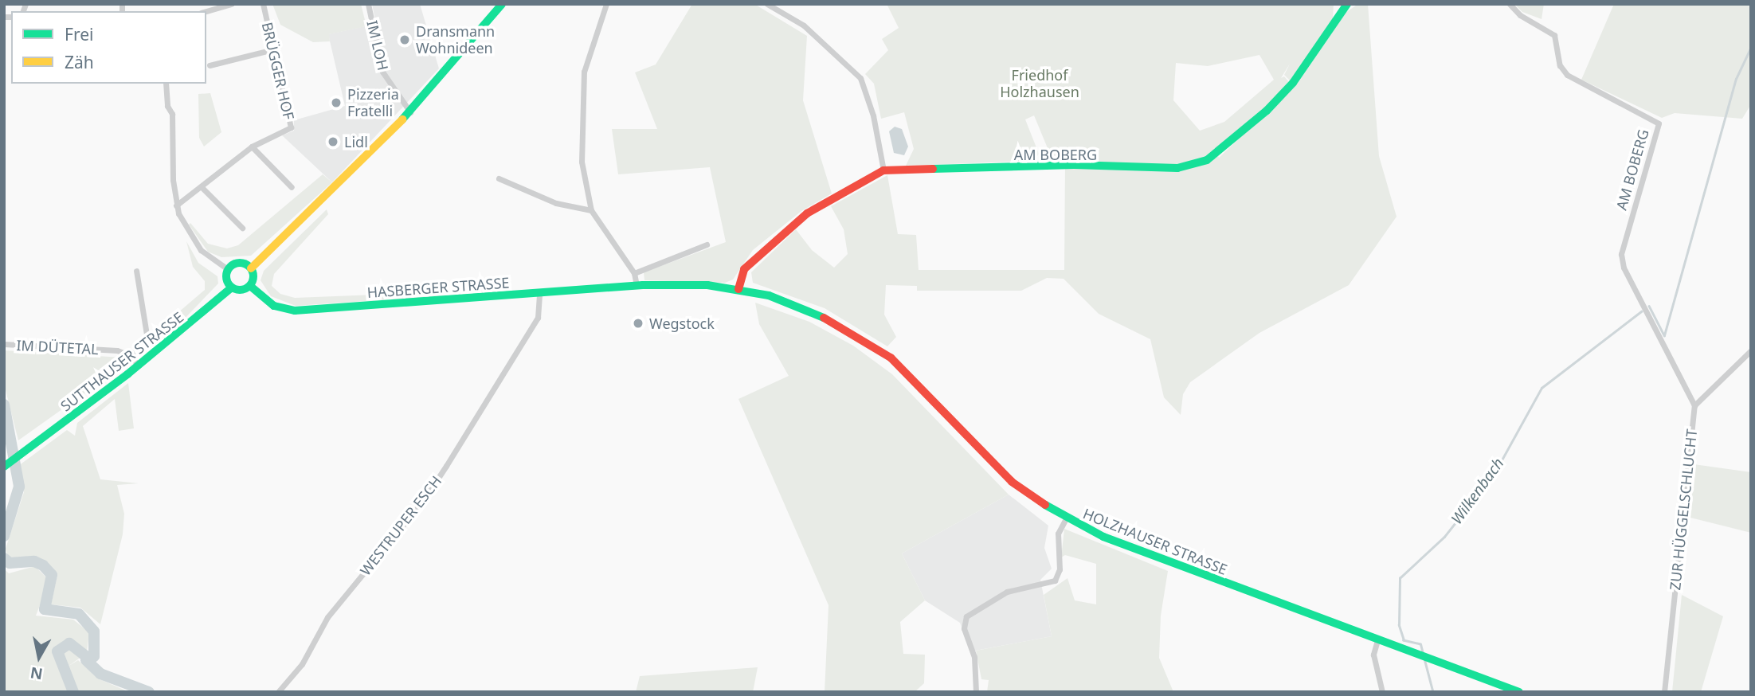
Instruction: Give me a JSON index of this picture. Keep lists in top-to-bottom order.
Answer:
{
  "streets": {
    "street": [
      "IM LOH",
      "BRÜGGER HOF",
      "AM BOBERG",
      "HASBERGER STRASSE",
      "IM DÜTETAL",
      "SUTTHAUSER STRASSE",
      "ZUR HÜGGELSCHLUCHT",
      "WESTRUPER ESCH",
      "HOLZHAUSER STRASSE"
    ]
  },
  "crossings": [
    ["AM BOBERG", "ZUR HÜGGELSCHLUCHT"],
    ["AM BOBERG", "HOLZHAUSER STRASSE"],
    ["HASBERGER STRASSE", "SUTTHAUSER STRASSE"],
    ["HASBERGER STRASSE", "WESTRUPER ESCH"],
    ["HASBERGER STRASSE", "HOLZHAUSER STRASSE"]
  ],
  "water": ["Wilkenbach"],
  "parks": ["Friedhof Holzhausen"],
  "places": [
    "Dransmann Wohnideen",
    "Pizzeria Fratelli",
    "Lidl",
    "Wegstock"
  ],
  "legend": ["Frei", "Zäh"],
  "north": "bottom"
}
